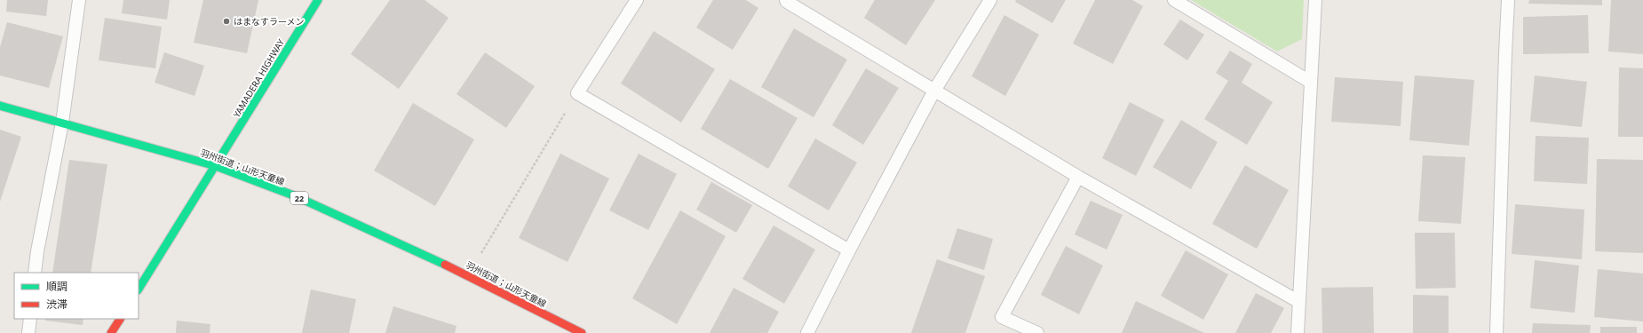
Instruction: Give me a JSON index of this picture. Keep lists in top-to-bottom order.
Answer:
{
  "streets": {
    "main road": ["YAMADERA HIGHWAY", "羽州街道；山形天童線", "22"]
  },
  "crossings": [
    ["YAMADERA HIGHWAY", "羽州街道；山形天童線"]
  ],
  "places": ["はまなすラーメン"],
  "legend": ["順調", "渋滞"]
}
